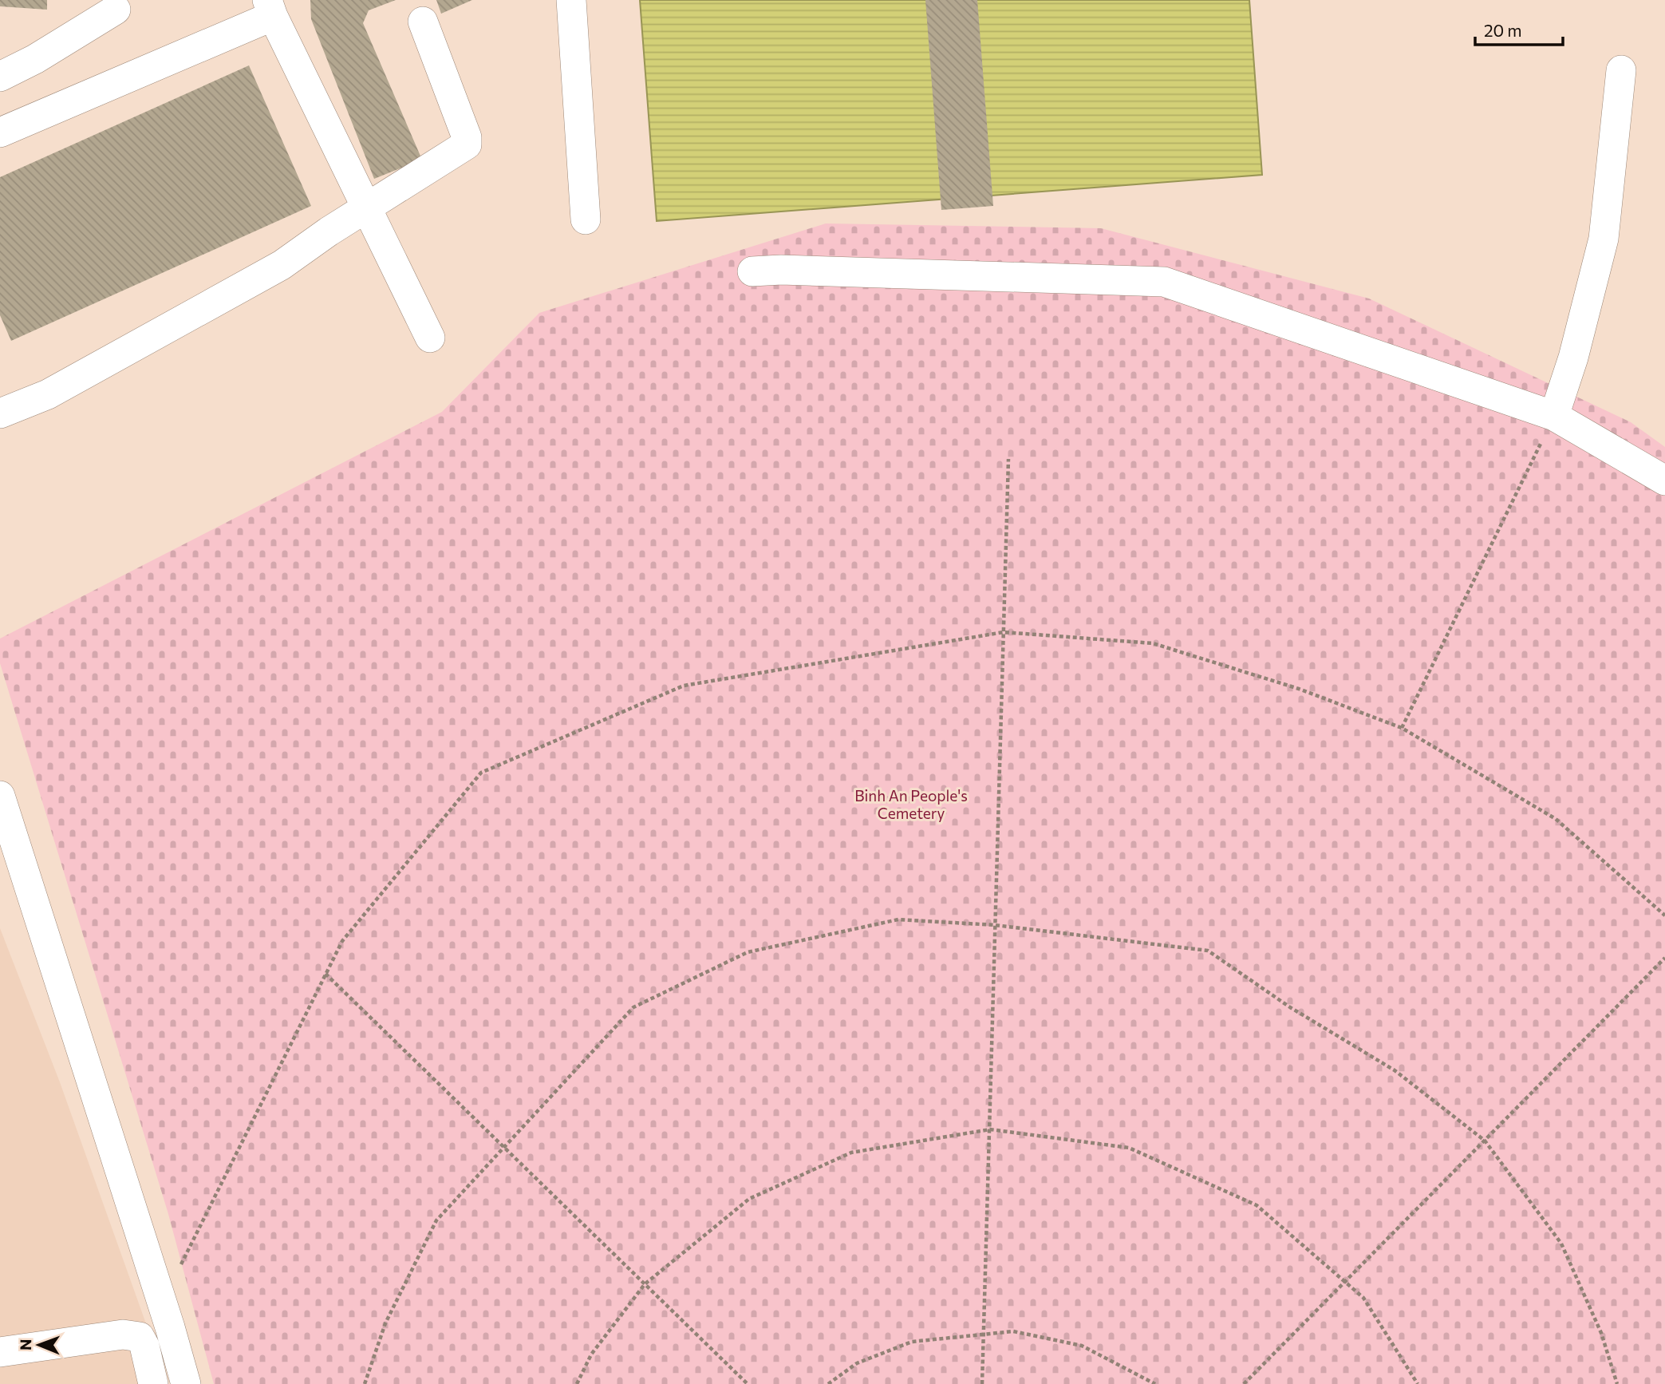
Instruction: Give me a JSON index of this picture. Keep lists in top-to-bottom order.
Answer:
{
  "parks": ["Binh An People's Cemetery"],
  "scale_bar": "20 m",
  "north": "left"
}
